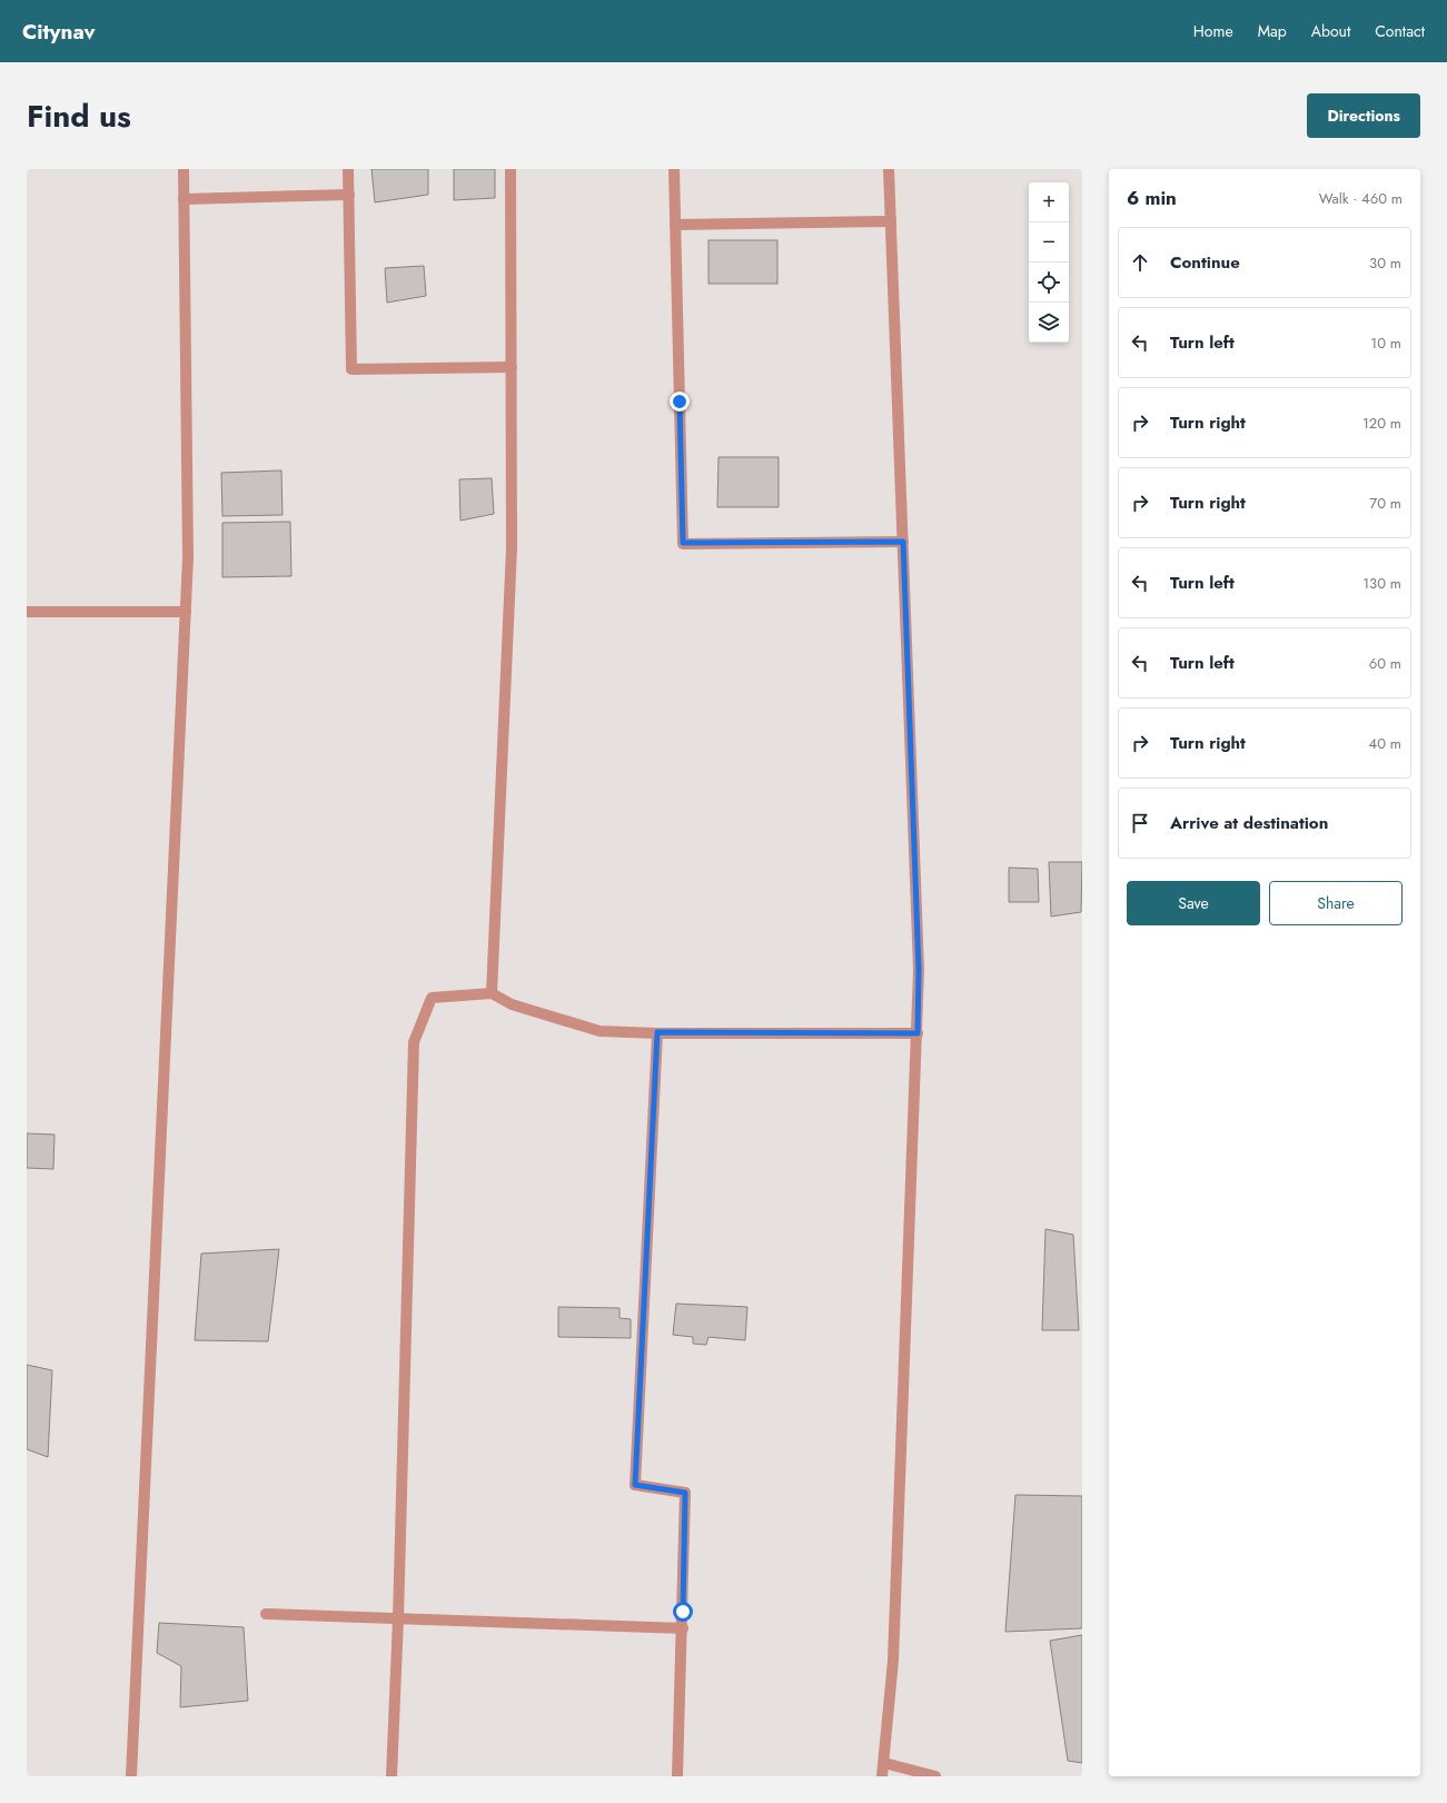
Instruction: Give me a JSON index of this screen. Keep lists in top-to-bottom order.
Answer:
{
  "page": {
    "header": "Citynav",
    "nav": [
      "Home",
      "Map",
      "About",
      "Contact"
    ],
    "title": "Find us",
    "buttons": [
      "Directions",
      ["Save", "Share"]
    ],
    "heading": ["6 min", "Walk · 460 m"],
    "map_buttons": ["+", "−"],
    "list": [
      ["Continue", "30 m"],
      ["Turn left", "10 m"],
      ["Turn right", "120 m"],
      ["Turn right", "70 m"],
      ["Turn left", "130 m"],
      ["Turn left", "60 m"],
      ["Turn right", "40 m"],
      "Arrive at destination"
    ]
  }
}
